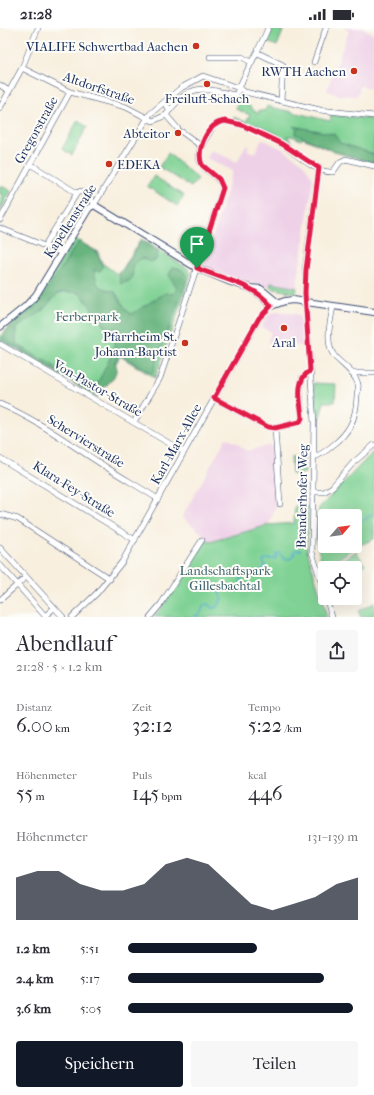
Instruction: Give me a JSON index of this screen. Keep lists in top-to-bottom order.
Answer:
{
  "streets": {
    "main road": ["Kapellenstraße", "Karl-Marx-Allee"],
    "street": [
      "Altdorfstraße",
      "Gregorstraße",
      "Von-Pastor-Straße",
      "Schervierstraße",
      "Klara-Fey-Straße",
      "Branderhofer Weg"
    ]
  },
  "crossings": [
    ["Altdorfstraße", "Gregorstraße"],
    ["Altdorfstraße", "Kapellenstraße"],
    ["Von-Pastor-Straße", "Karl-Marx-Allee"],
    ["Schervierstraße", "Karl-Marx-Allee"],
    ["Karl-Marx-Allee", "Klara-Fey-Straße"],
    ["Karl-Marx-Allee", "Branderhofer Weg"]
  ],
  "parks": ["Ferberpark", "Landschaftspark Gillesbachtal"],
  "places": [
    "VIALIFE Schwertbad Aachen",
    "RWTH Aachen",
    "Freiluft-Schach",
    "Abteitor",
    "EDEKA",
    "Aral",
    "Pfarrheim St. Johann-Baptist"
  ],
  "north": "top right",
  "page": {
    "status": "21:28",
    "heading": ["Abendlauf", "21:28 · 5 × 1.2 km"],
    "stats": [
      ["Distanz", "6.00 km"],
      ["Zeit", "32:12"],
      ["Tempo", "5:22 /km"],
      ["Höhenmeter", "55 m"],
      ["Puls", "145 bpm"],
      ["kcal", "446"]
    ],
    "chart": ["Höhenmeter", "131–139 m"],
    "list": [
      {
        "name": "1.2 km",
        "note": "5:51"
      },
      {
        "name": "2.4 km",
        "note": "5:17"
      },
      {
        "name": "3.6 km",
        "note": "5:05"
      }
    ],
    "buttons": ["Speichern", "Teilen"]
  }
}
